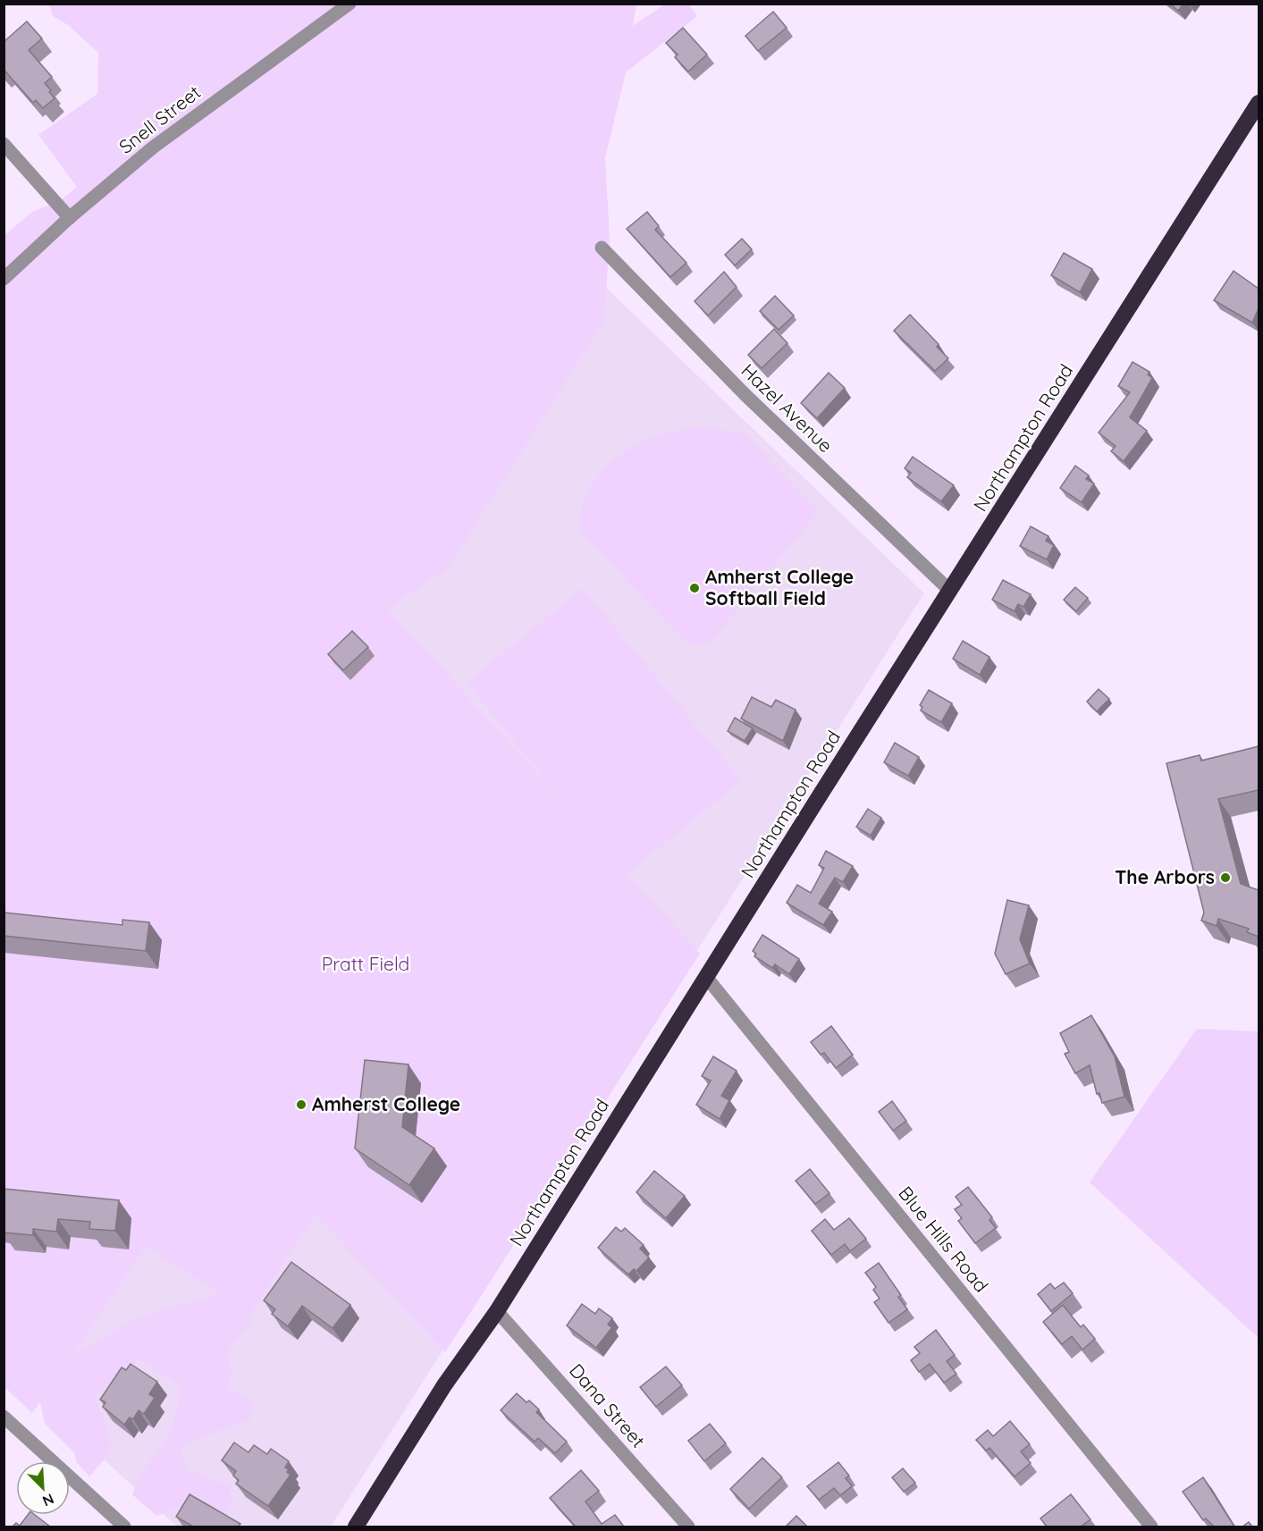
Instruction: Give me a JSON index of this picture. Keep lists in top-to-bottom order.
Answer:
{
  "streets": {
    "highway": ["Northampton Road"],
    "street": [
      "Snell Street",
      "Hazel Avenue",
      "Blue Hills Road",
      "Dana Street"
    ]
  },
  "crossings": [
    ["Hazel Avenue", "Northampton Road"],
    ["Northampton Road", "Blue Hills Road"],
    ["Northampton Road", "Dana Street"]
  ],
  "parks": ["Pratt Field"],
  "places": ["Amherst College Softball Field", "The Arbors", "Amherst College"],
  "north": "bottom right"
}
